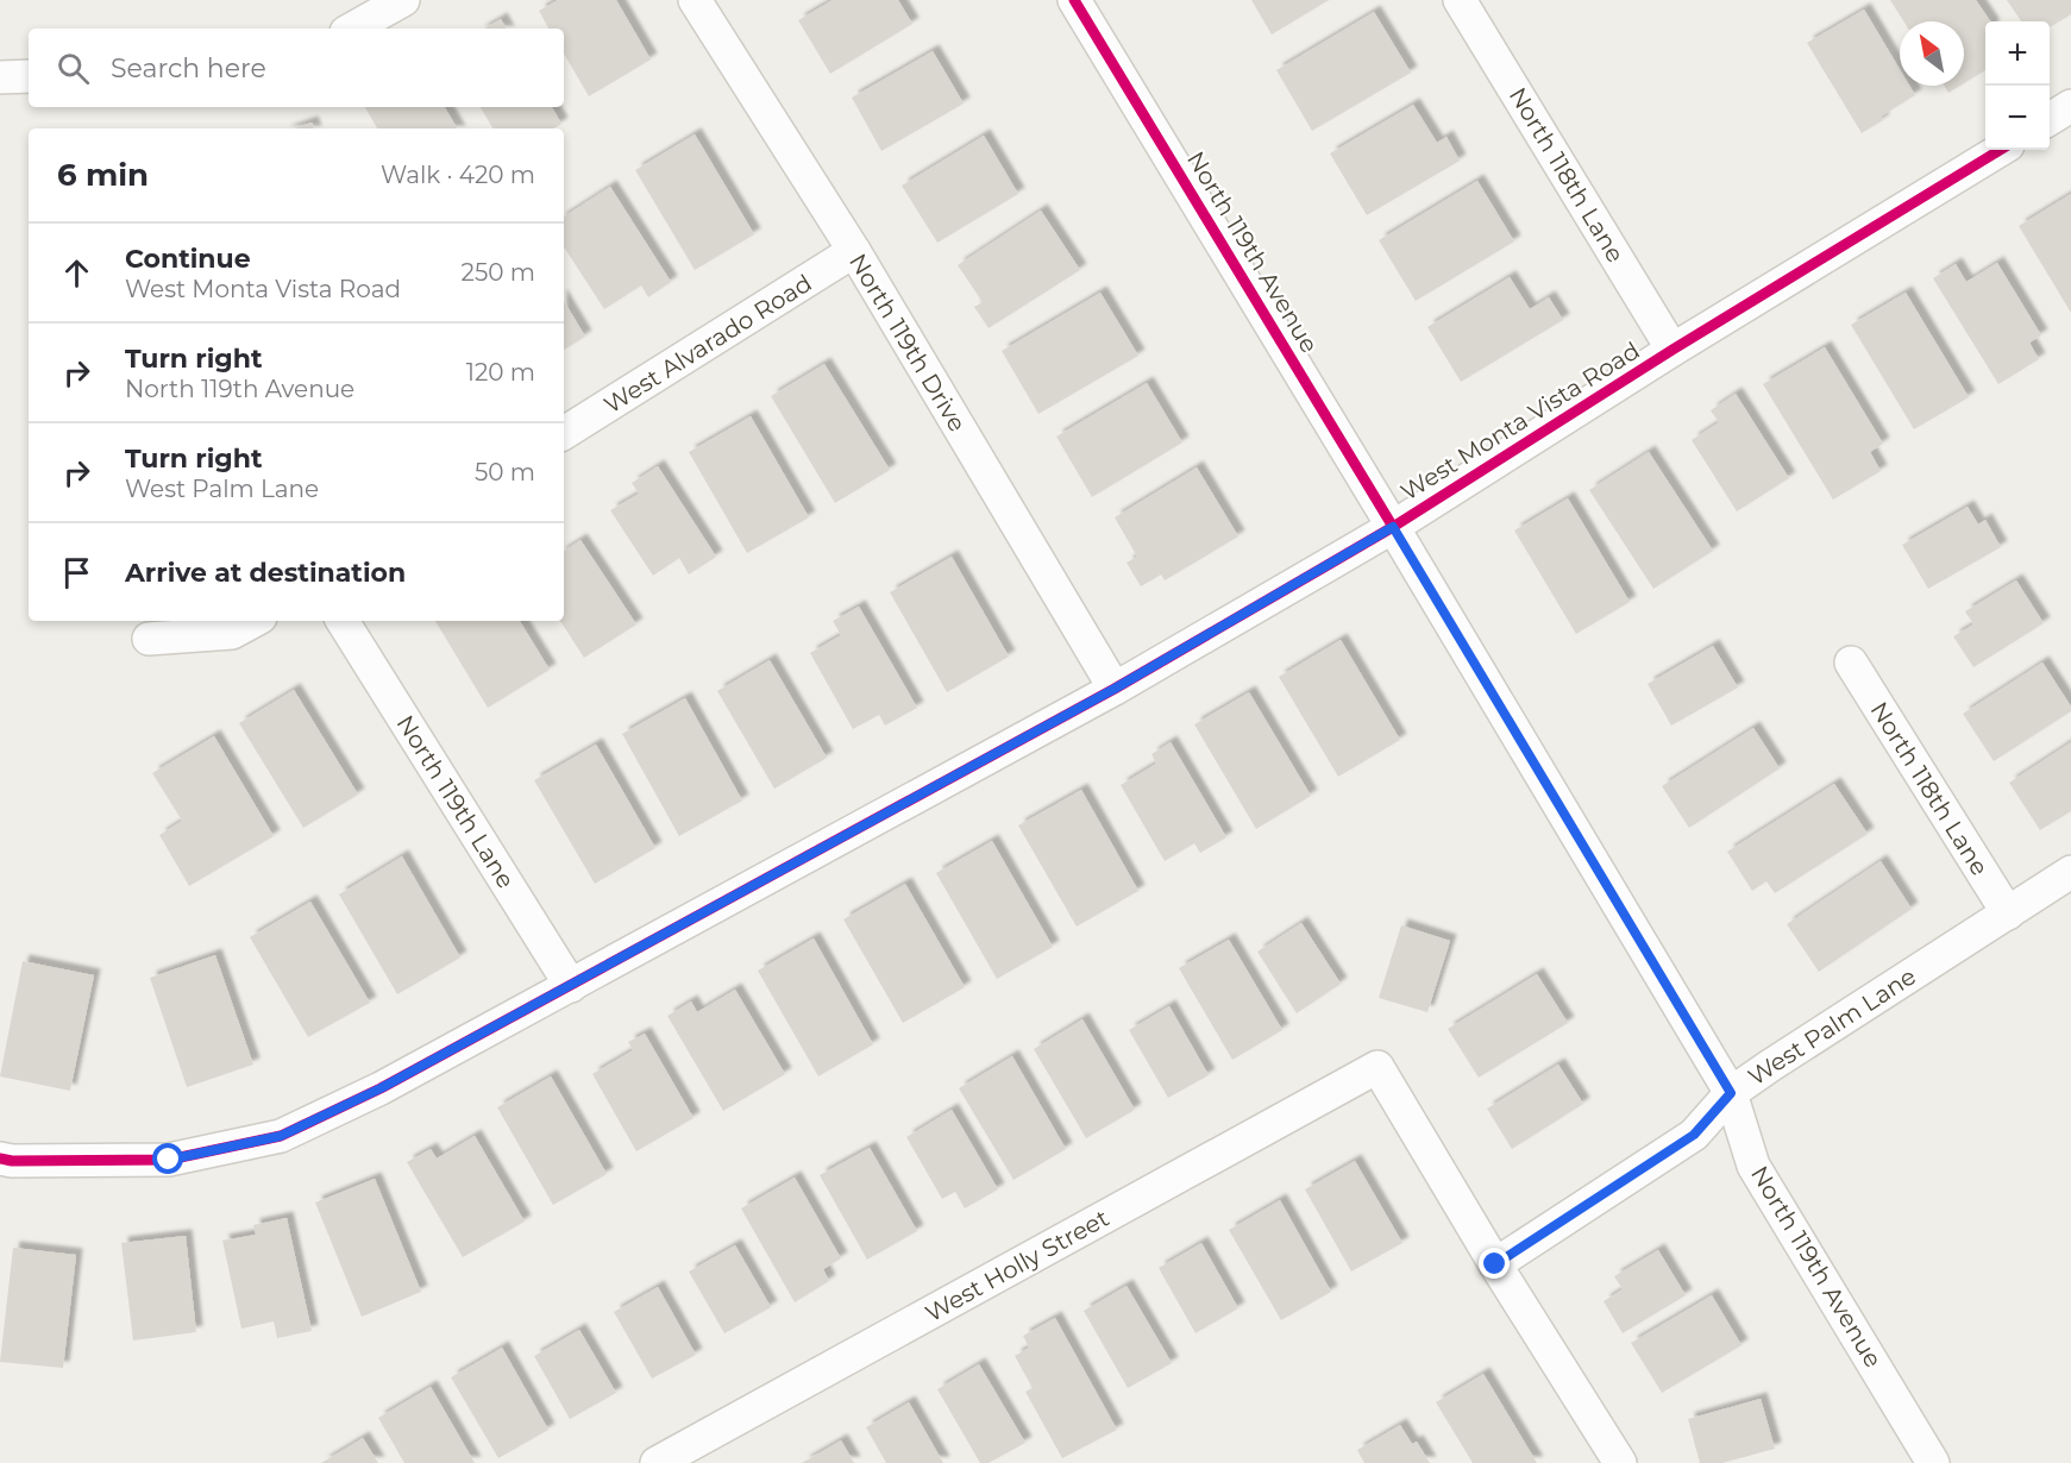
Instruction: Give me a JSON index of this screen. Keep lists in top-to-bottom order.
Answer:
{
  "streets": {
    "street": [
      "North 118th Lane",
      "North 119th Avenue",
      "North 119th Drive",
      "West Alvarado Road",
      "West Monta Vista Road",
      "North 119th Lane",
      "West Palm Lane",
      "West Holly Street"
    ]
  },
  "crossings": [
    ["North 118th Lane", "West Monta Vista Road"],
    ["North 118th Lane", "West Palm Lane"],
    ["North 119th Avenue", "West Monta Vista Road"],
    ["North 119th Avenue", "West Palm Lane"],
    ["North 119th Drive", "West Alvarado Road"],
    ["North 119th Drive", "West Monta Vista Road"],
    ["West Monta Vista Road", "North 119th Lane"],
    ["West Palm Lane", "West Holly Street"]
  ],
  "north": "top left",
  "page": {
    "map_buttons": ["+", "−"],
    "search": "Search here",
    "heading": ["6 min", "Walk · 420 m"],
    "list": [
      ["Continue", "West Monta Vista Road", "250 m"],
      ["Turn right", "North 119th Avenue", "120 m"],
      ["Turn right", "West Palm Lane", "50 m"],
      "Arrive at destination"
    ]
  }
}
